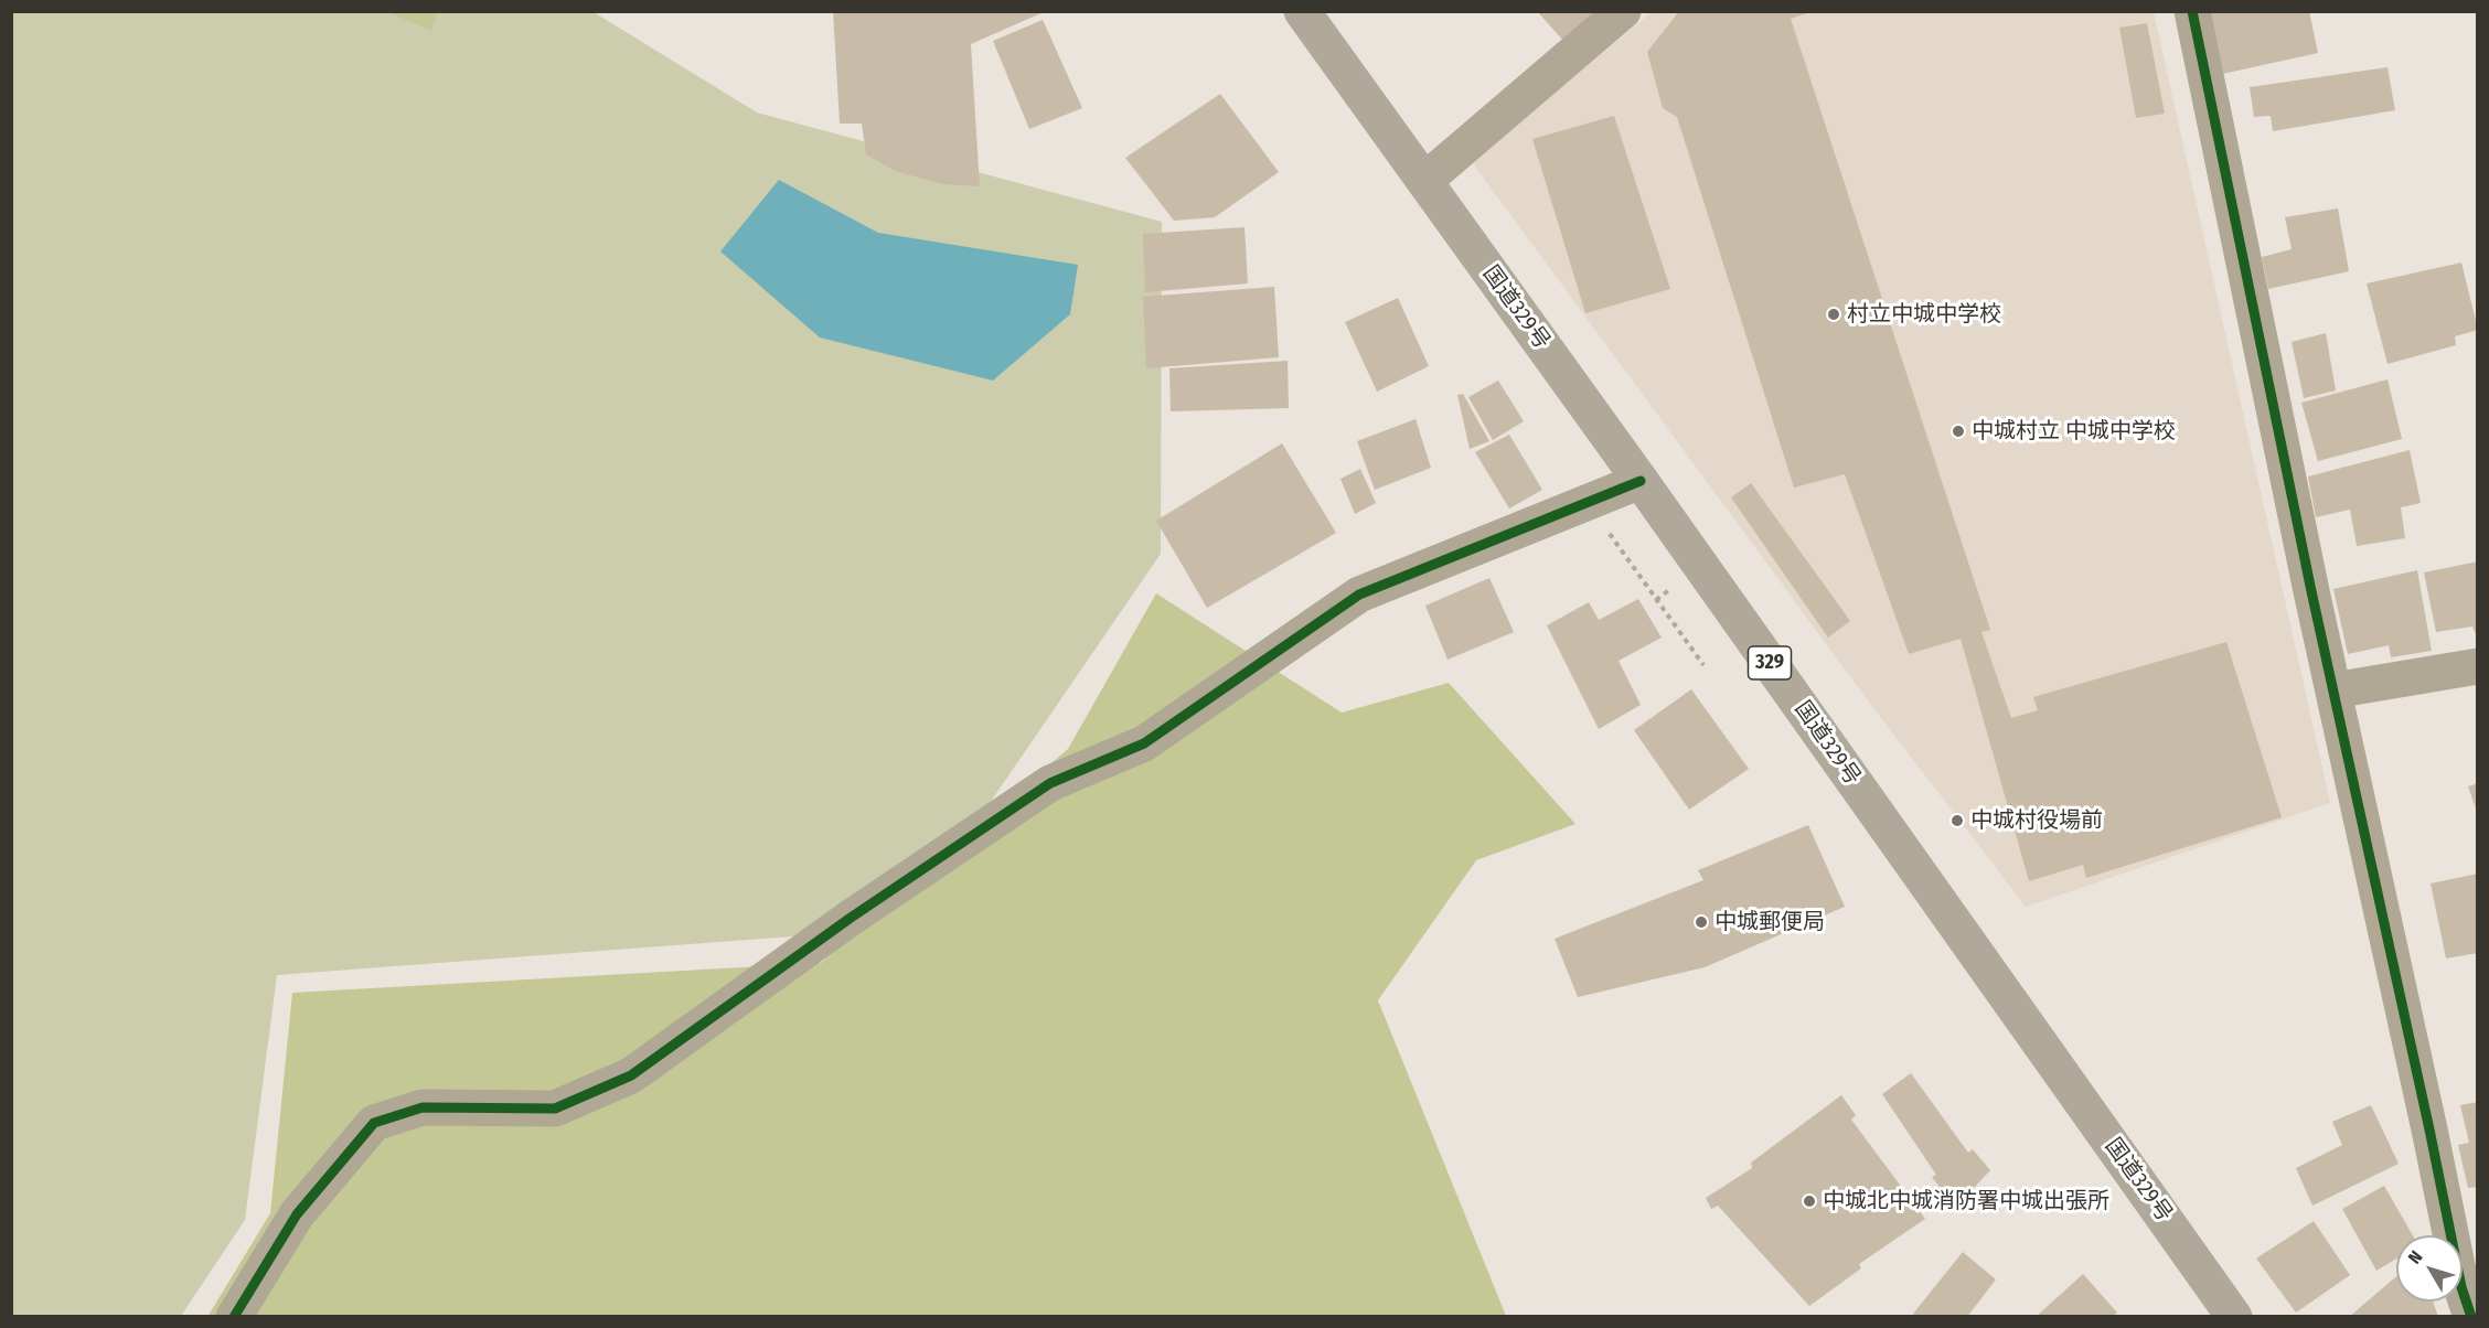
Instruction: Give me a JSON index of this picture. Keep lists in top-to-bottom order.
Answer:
{
  "streets": {
    "highway": ["国道329号", "329"]
  },
  "places": [
    "村立中城中学校",
    "中城村立 中城中学校",
    "中城村役場前",
    "中城郵便局",
    "中城北中城消防署中城出張所"
  ],
  "north": "top left"
}
